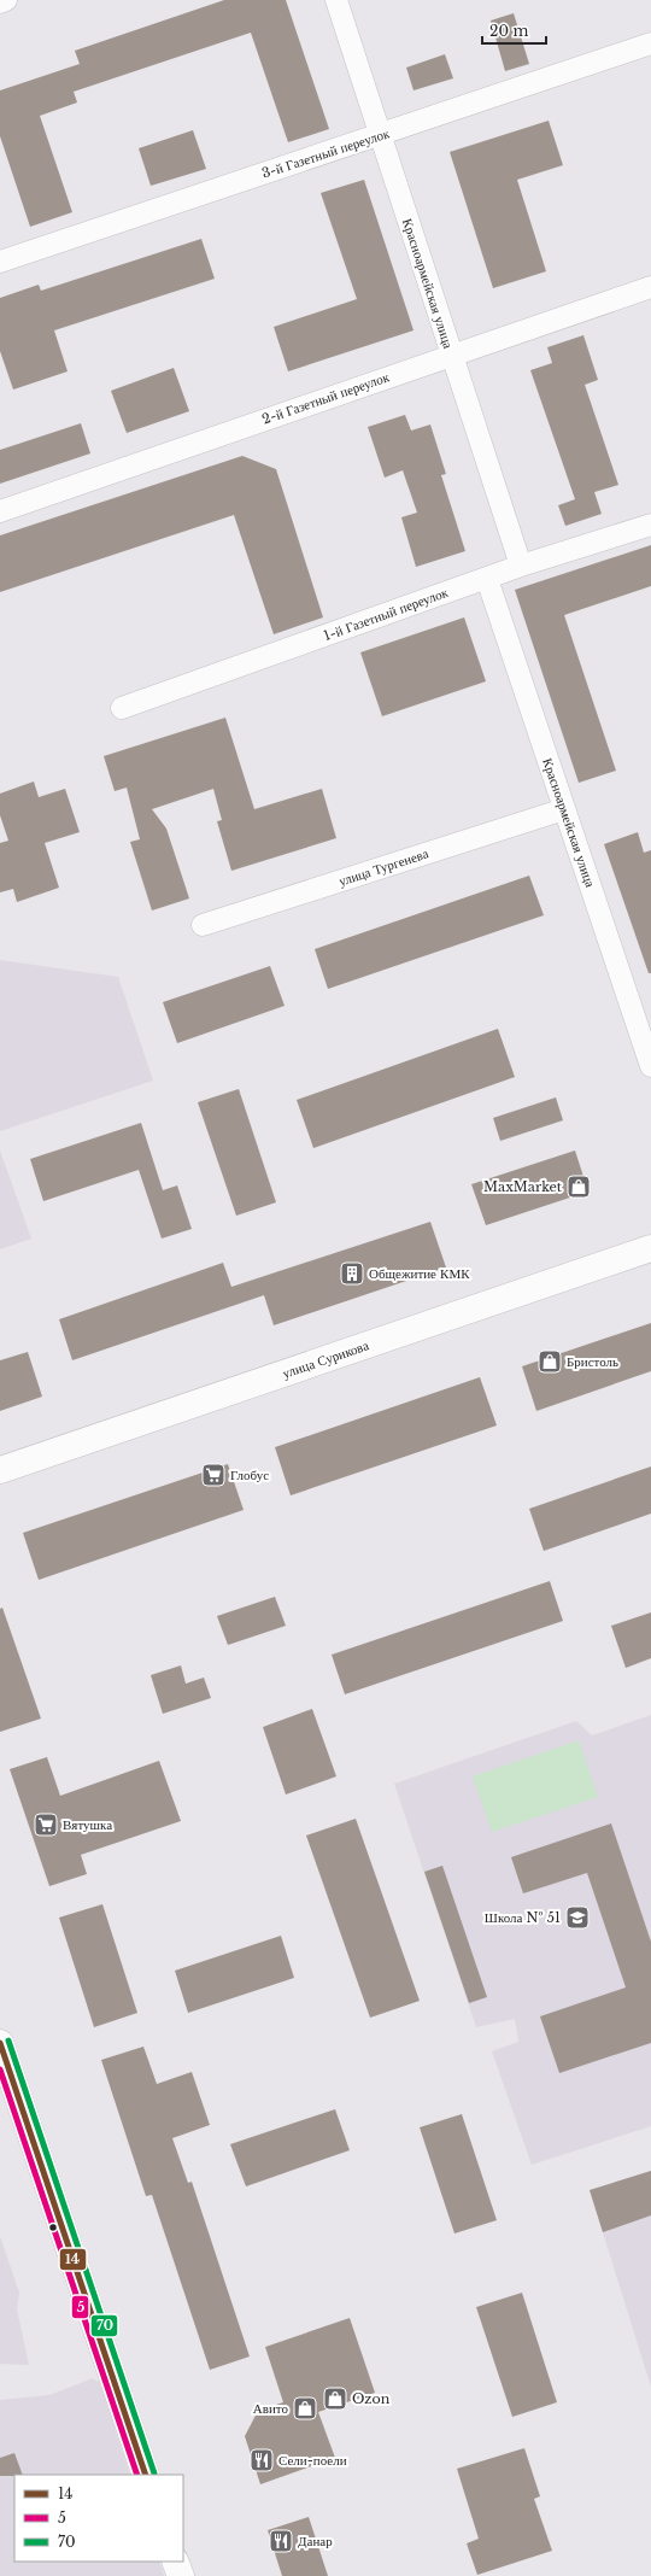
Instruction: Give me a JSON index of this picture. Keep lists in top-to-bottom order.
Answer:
{
  "streets": {
    "street": [
      "3-й Газетный переулок",
      "Красноармейская улица",
      "2-й Газетный переулок",
      "1-й Газетный переулок",
      "улица Тургенева",
      "улица Сурикова"
    ]
  },
  "crossings": [
    ["3-й Газетный переулок", "Красноармейская улица"],
    ["Красноармейская улица", "2-й Газетный переулок"],
    ["Красноармейская улица", "1-й Газетный переулок"],
    ["Красноармейская улица", "улица Тургенева"]
  ],
  "places": {
    "shop": [
      "MaxMarket",
      "Бристоль",
      "Ozon",
      "Авито"
    ],
    "building": ["Общежитие КМК"],
    "supermarket": ["Глобус", "Вятушка"],
    "school or university": ["Школа № 51"],
    "restaurant": ["Сели-поели", "Данар"]
  },
  "lines": ["transit line 70", "transit line 14", "transit line 5"],
  "legend": ["14", "5", "70"],
  "scale_bar": "20 m"
}
